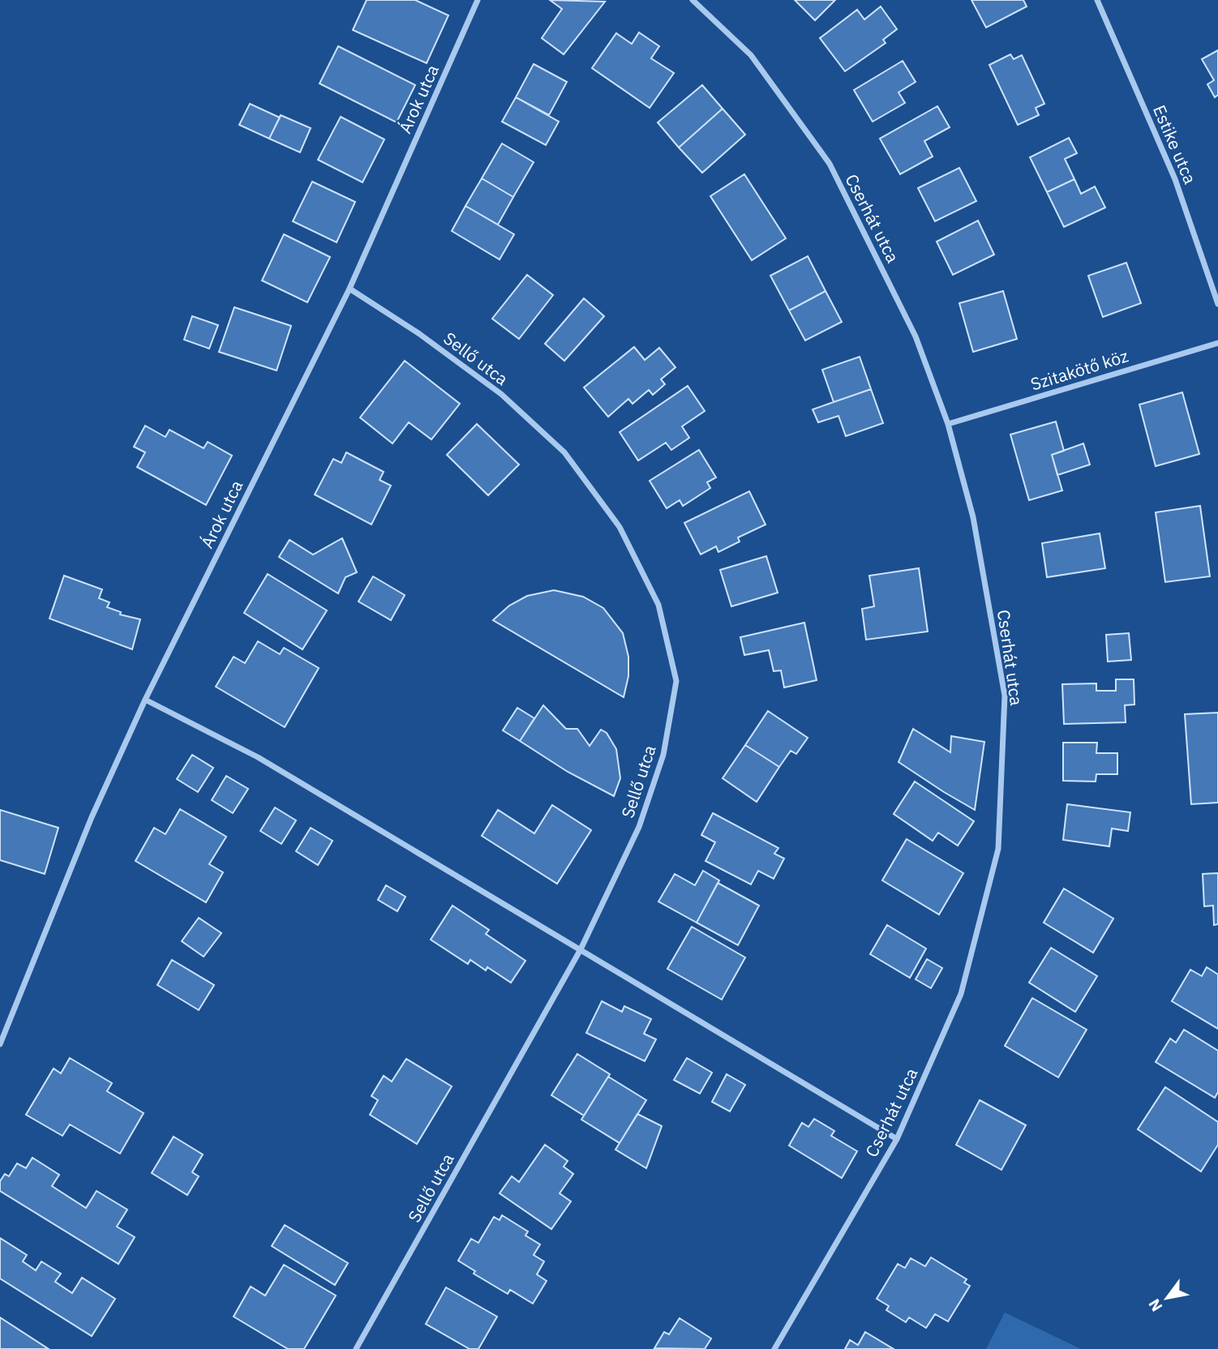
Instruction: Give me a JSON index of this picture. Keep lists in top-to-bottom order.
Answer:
{
  "streets": {
    "street": [
      "Árok utca",
      "Estike utca",
      "Cserhát utca",
      "Sellő utca",
      "Szitakötő köz"
    ]
  },
  "crossings": [
    ["Árok utca", "Sellő utca"],
    ["Cserhát utca", "Szitakötő köz"]
  ],
  "north": "bottom left"
}
